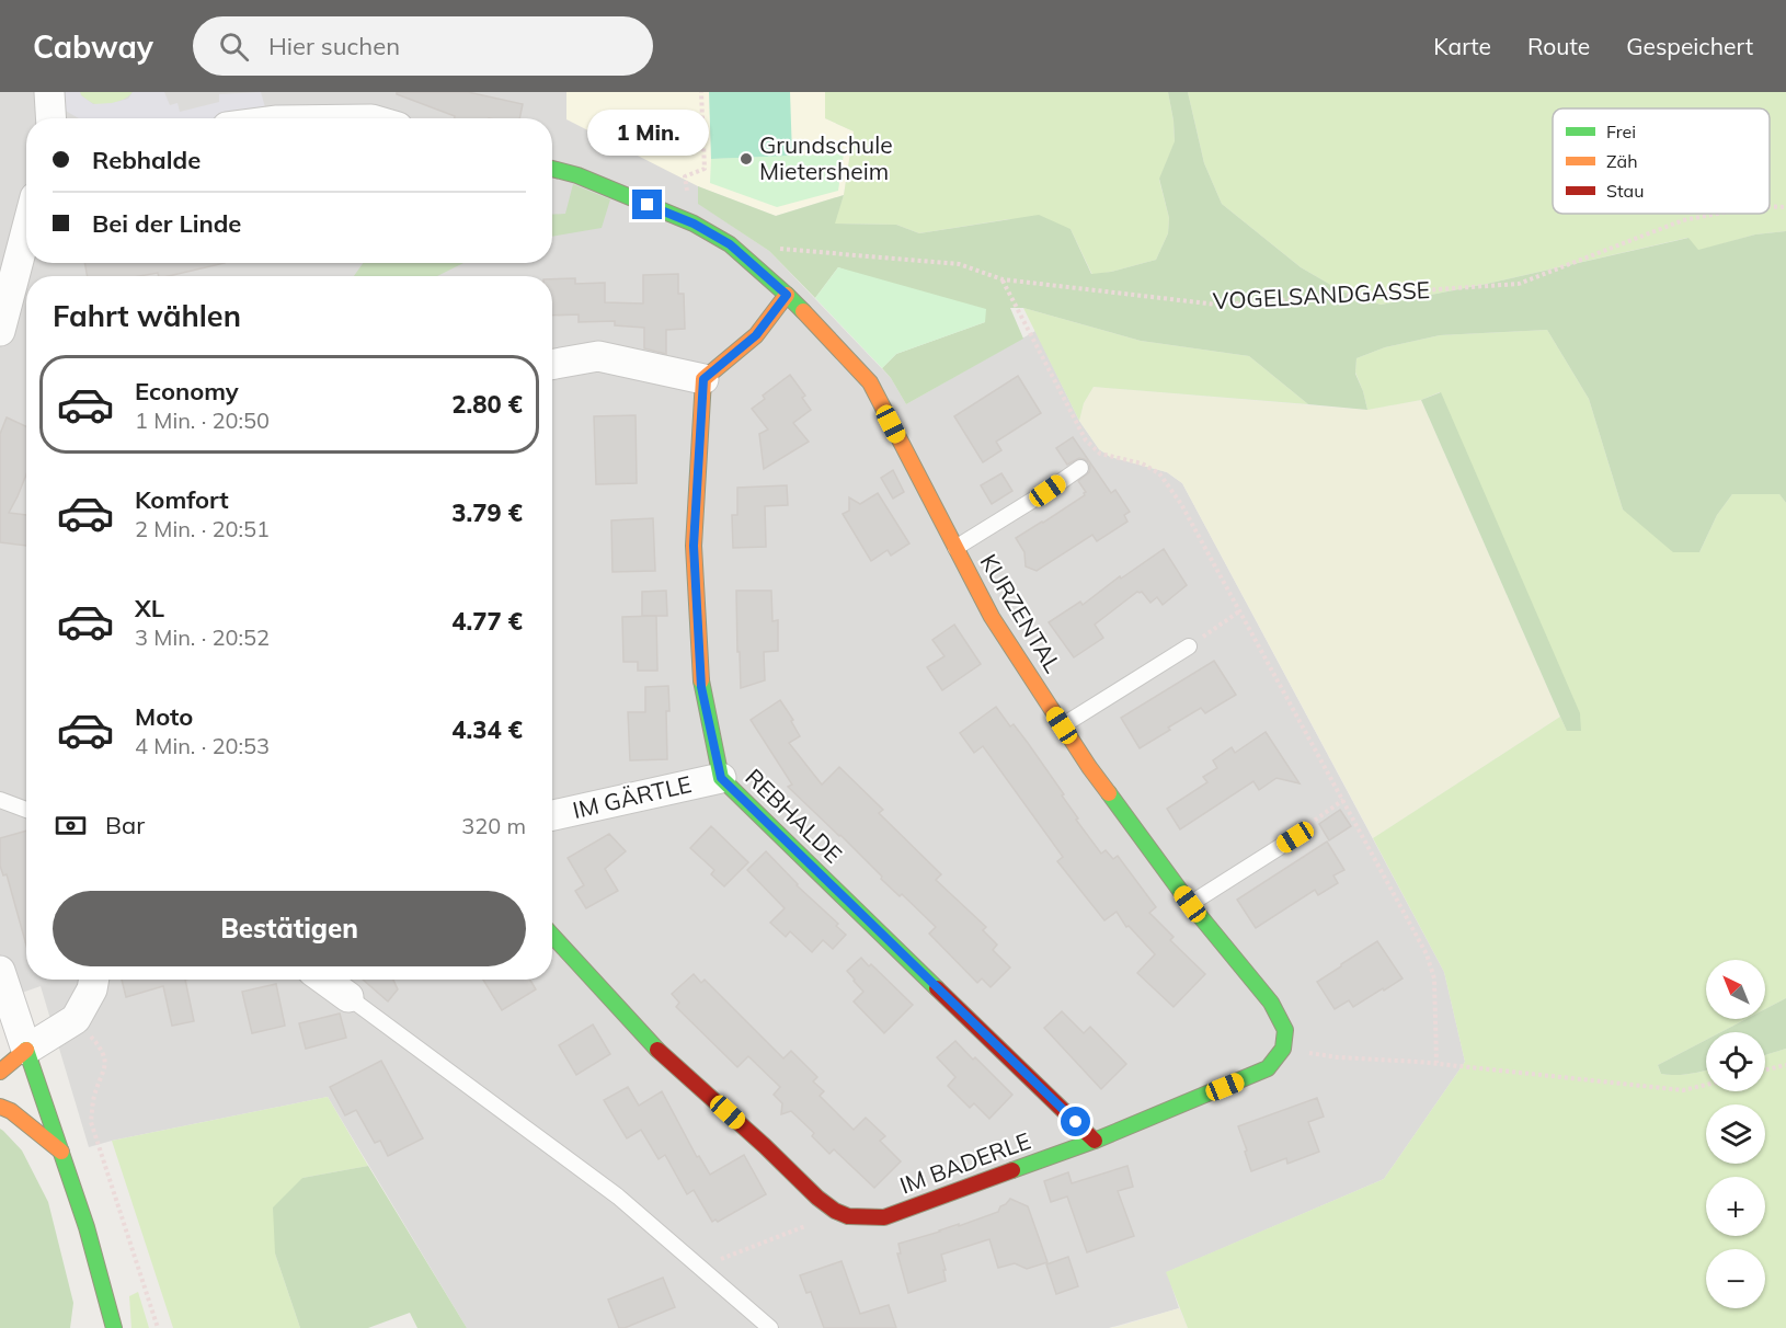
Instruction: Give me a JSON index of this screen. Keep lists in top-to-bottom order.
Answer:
{
  "streets": {
    "street": [
      "KURZENTAL",
      "IM GÄRTLE",
      "REBHALDE",
      "IM BADERLE"
    ],
    "path": ["VOGELSANDGASSE"]
  },
  "crossings": [
    ["VOGELSANDGASSE", "KURZENTAL"],
    ["KURZENTAL", "IM BADERLE"],
    ["IM GÄRTLE", "REBHALDE"],
    ["REBHALDE", "IM BADERLE"]
  ],
  "places": ["Grundschule Mietersheim"],
  "legend": ["Frei", "Zäh", "Stau"],
  "north": "top left",
  "page": {
    "header": "Cabway",
    "search": "Hier suchen",
    "nav": ["Karte", "Route", "Gespeichert"],
    "bubble": "1 Min.",
    "banner": ["Rebhalde", "Bei der Linde"],
    "heading": "Fahrt wählen",
    "list": [
      {
        "name": "Economy",
        "note": "1 Min. · 20:50",
        "value": "2.80 €"
      },
      {
        "name": "Komfort",
        "note": "2 Min. · 20:51",
        "value": "3.79 €"
      },
      {
        "name": "XL",
        "note": "3 Min. · 20:52",
        "value": "4.77 €"
      },
      {
        "name": "Moto",
        "note": "4 Min. · 20:53",
        "value": "4.34 €"
      }
    ],
    "pay": ["Bar", "320 m"],
    "buttons": "Bestätigen",
    "map_buttons": ["+", "−"]
  }
}
